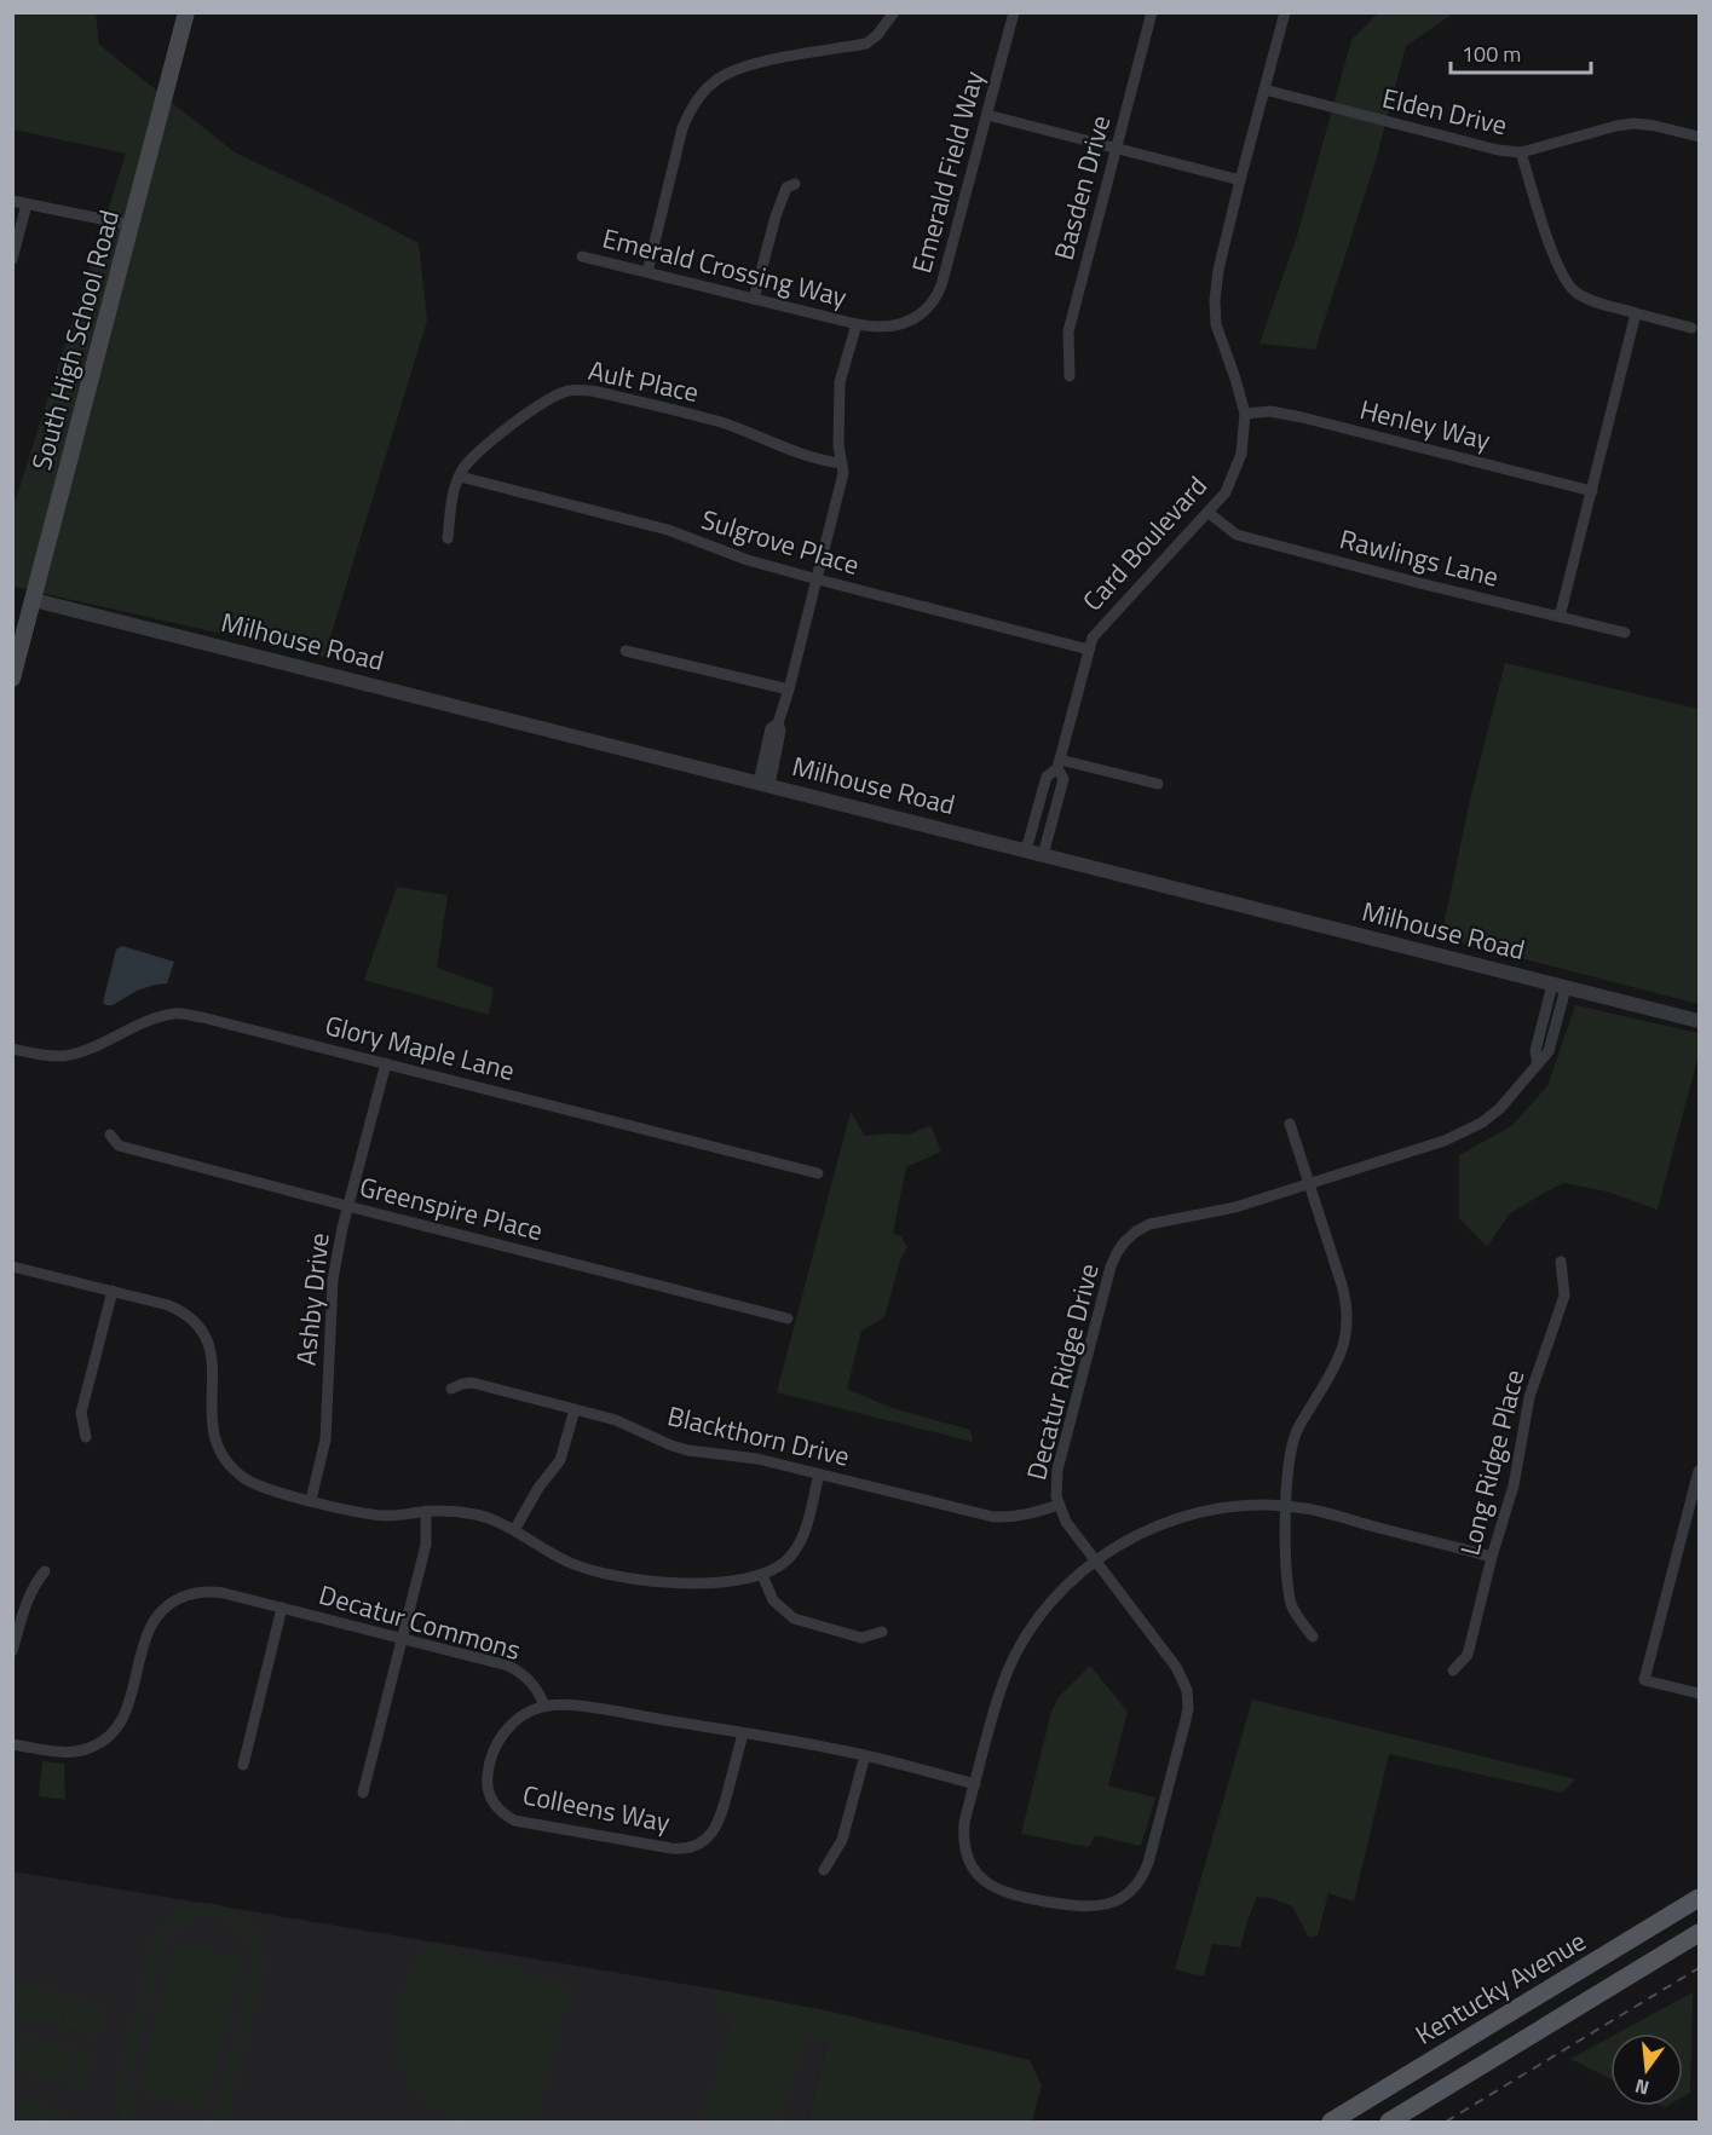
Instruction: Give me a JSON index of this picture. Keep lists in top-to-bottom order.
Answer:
{
  "streets": {
    "main road": ["South High School Road", "Kentucky Avenue"],
    "street": [
      "Elden Drive",
      "Emerald Field Way",
      "Basden Drive",
      "Emerald Crossing Way",
      "Ault Place",
      "Henley Way",
      "Sulgrove Place",
      "Card Boulevard",
      "Rawlings Lane",
      "Milhouse Road",
      "Glory Maple Lane",
      "Greenspire Place",
      "Ashby Drive",
      "Decatur Ridge Drive",
      "Blackthorn Drive",
      "Long Ridge Place",
      "Decatur Commons",
      "Colleens Way"
    ]
  },
  "crossings": [
    ["Elden Drive", "Card Boulevard"],
    ["Emerald Field Way", "Emerald Crossing Way"],
    ["South High School Road", "Milhouse Road"],
    ["Ault Place", "Sulgrove Place"],
    ["Henley Way", "Card Boulevard"],
    ["Sulgrove Place", "Card Boulevard"],
    ["Card Boulevard", "Rawlings Lane"],
    ["Card Boulevard", "Milhouse Road"],
    ["Milhouse Road", "Decatur Ridge Drive"],
    ["Glory Maple Lane", "Ashby Drive"],
    ["Greenspire Place", "Ashby Drive"],
    ["Decatur Ridge Drive", "Blackthorn Drive"],
    ["Decatur Commons", "Colleens Way"]
  ],
  "scale_bar": "100 m",
  "north": "bottom"
}
